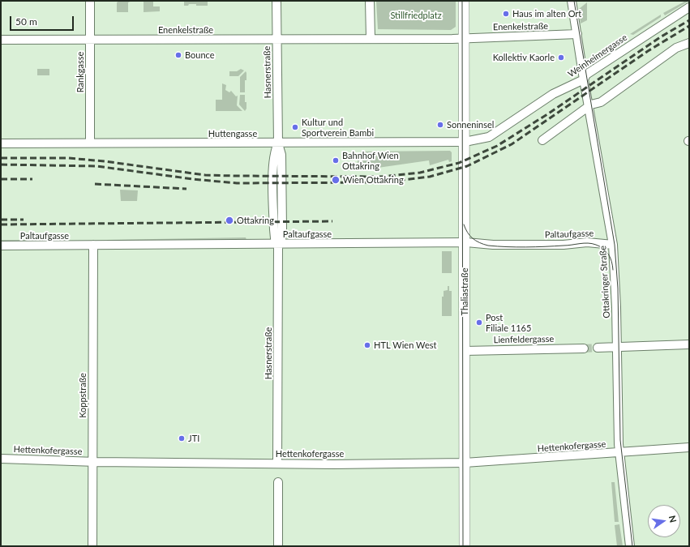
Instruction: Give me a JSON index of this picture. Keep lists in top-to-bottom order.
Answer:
{
  "streets": {
    "main road": ["Thaliastraße"],
    "street": [
      "Enenkelstraße",
      "Weinheimergasse",
      "Rankgasse",
      "Hasnerstraße",
      "Huttengasse",
      "Paltaufgasse",
      "Ottakringer Straße",
      "Lienfeldergasse",
      "Koppstraße",
      "Hettenkofergasse"
    ]
  },
  "crossings": [
    ["Enenkelstraße", "Rankgasse"],
    ["Enenkelstraße", "Hasnerstraße"],
    ["Enenkelstraße", "Ottakringer Straße"],
    ["Enenkelstraße", "Thaliastraße"],
    ["Weinheimergasse", "Huttengasse"],
    ["Weinheimergasse", "Ottakringer Straße"],
    ["Weinheimergasse", "Thaliastraße"],
    ["Rankgasse", "Huttengasse"],
    ["Hasnerstraße", "Huttengasse"],
    ["Hasnerstraße", "Paltaufgasse"],
    ["Hasnerstraße", "Hettenkofergasse"],
    ["Huttengasse", "Thaliastraße"],
    ["Paltaufgasse", "Ottakringer Straße"],
    ["Paltaufgasse", "Thaliastraße"],
    ["Paltaufgasse", "Koppstraße"],
    ["Ottakringer Straße", "Hettenkofergasse"],
    ["Thaliastraße", "Lienfeldergasse"],
    ["Thaliastraße", "Hettenkofergasse"],
    ["Koppstraße", "Hettenkofergasse"]
  ],
  "parks": ["Stillfriedplatz"],
  "places": [
    "Haus im alten Ort",
    "Bounce",
    "Kollektiv Kaorle",
    "Sonneninsel",
    "Kultur und Sportverein Bambi",
    "Bahnhof Wien Ottakring",
    "Wien Ottakring",
    "Ottakring",
    "Post Filiale 1165",
    "HTL Wien West",
    "JTI"
  ],
  "scale_bar": "50 m",
  "north": "right"
}
